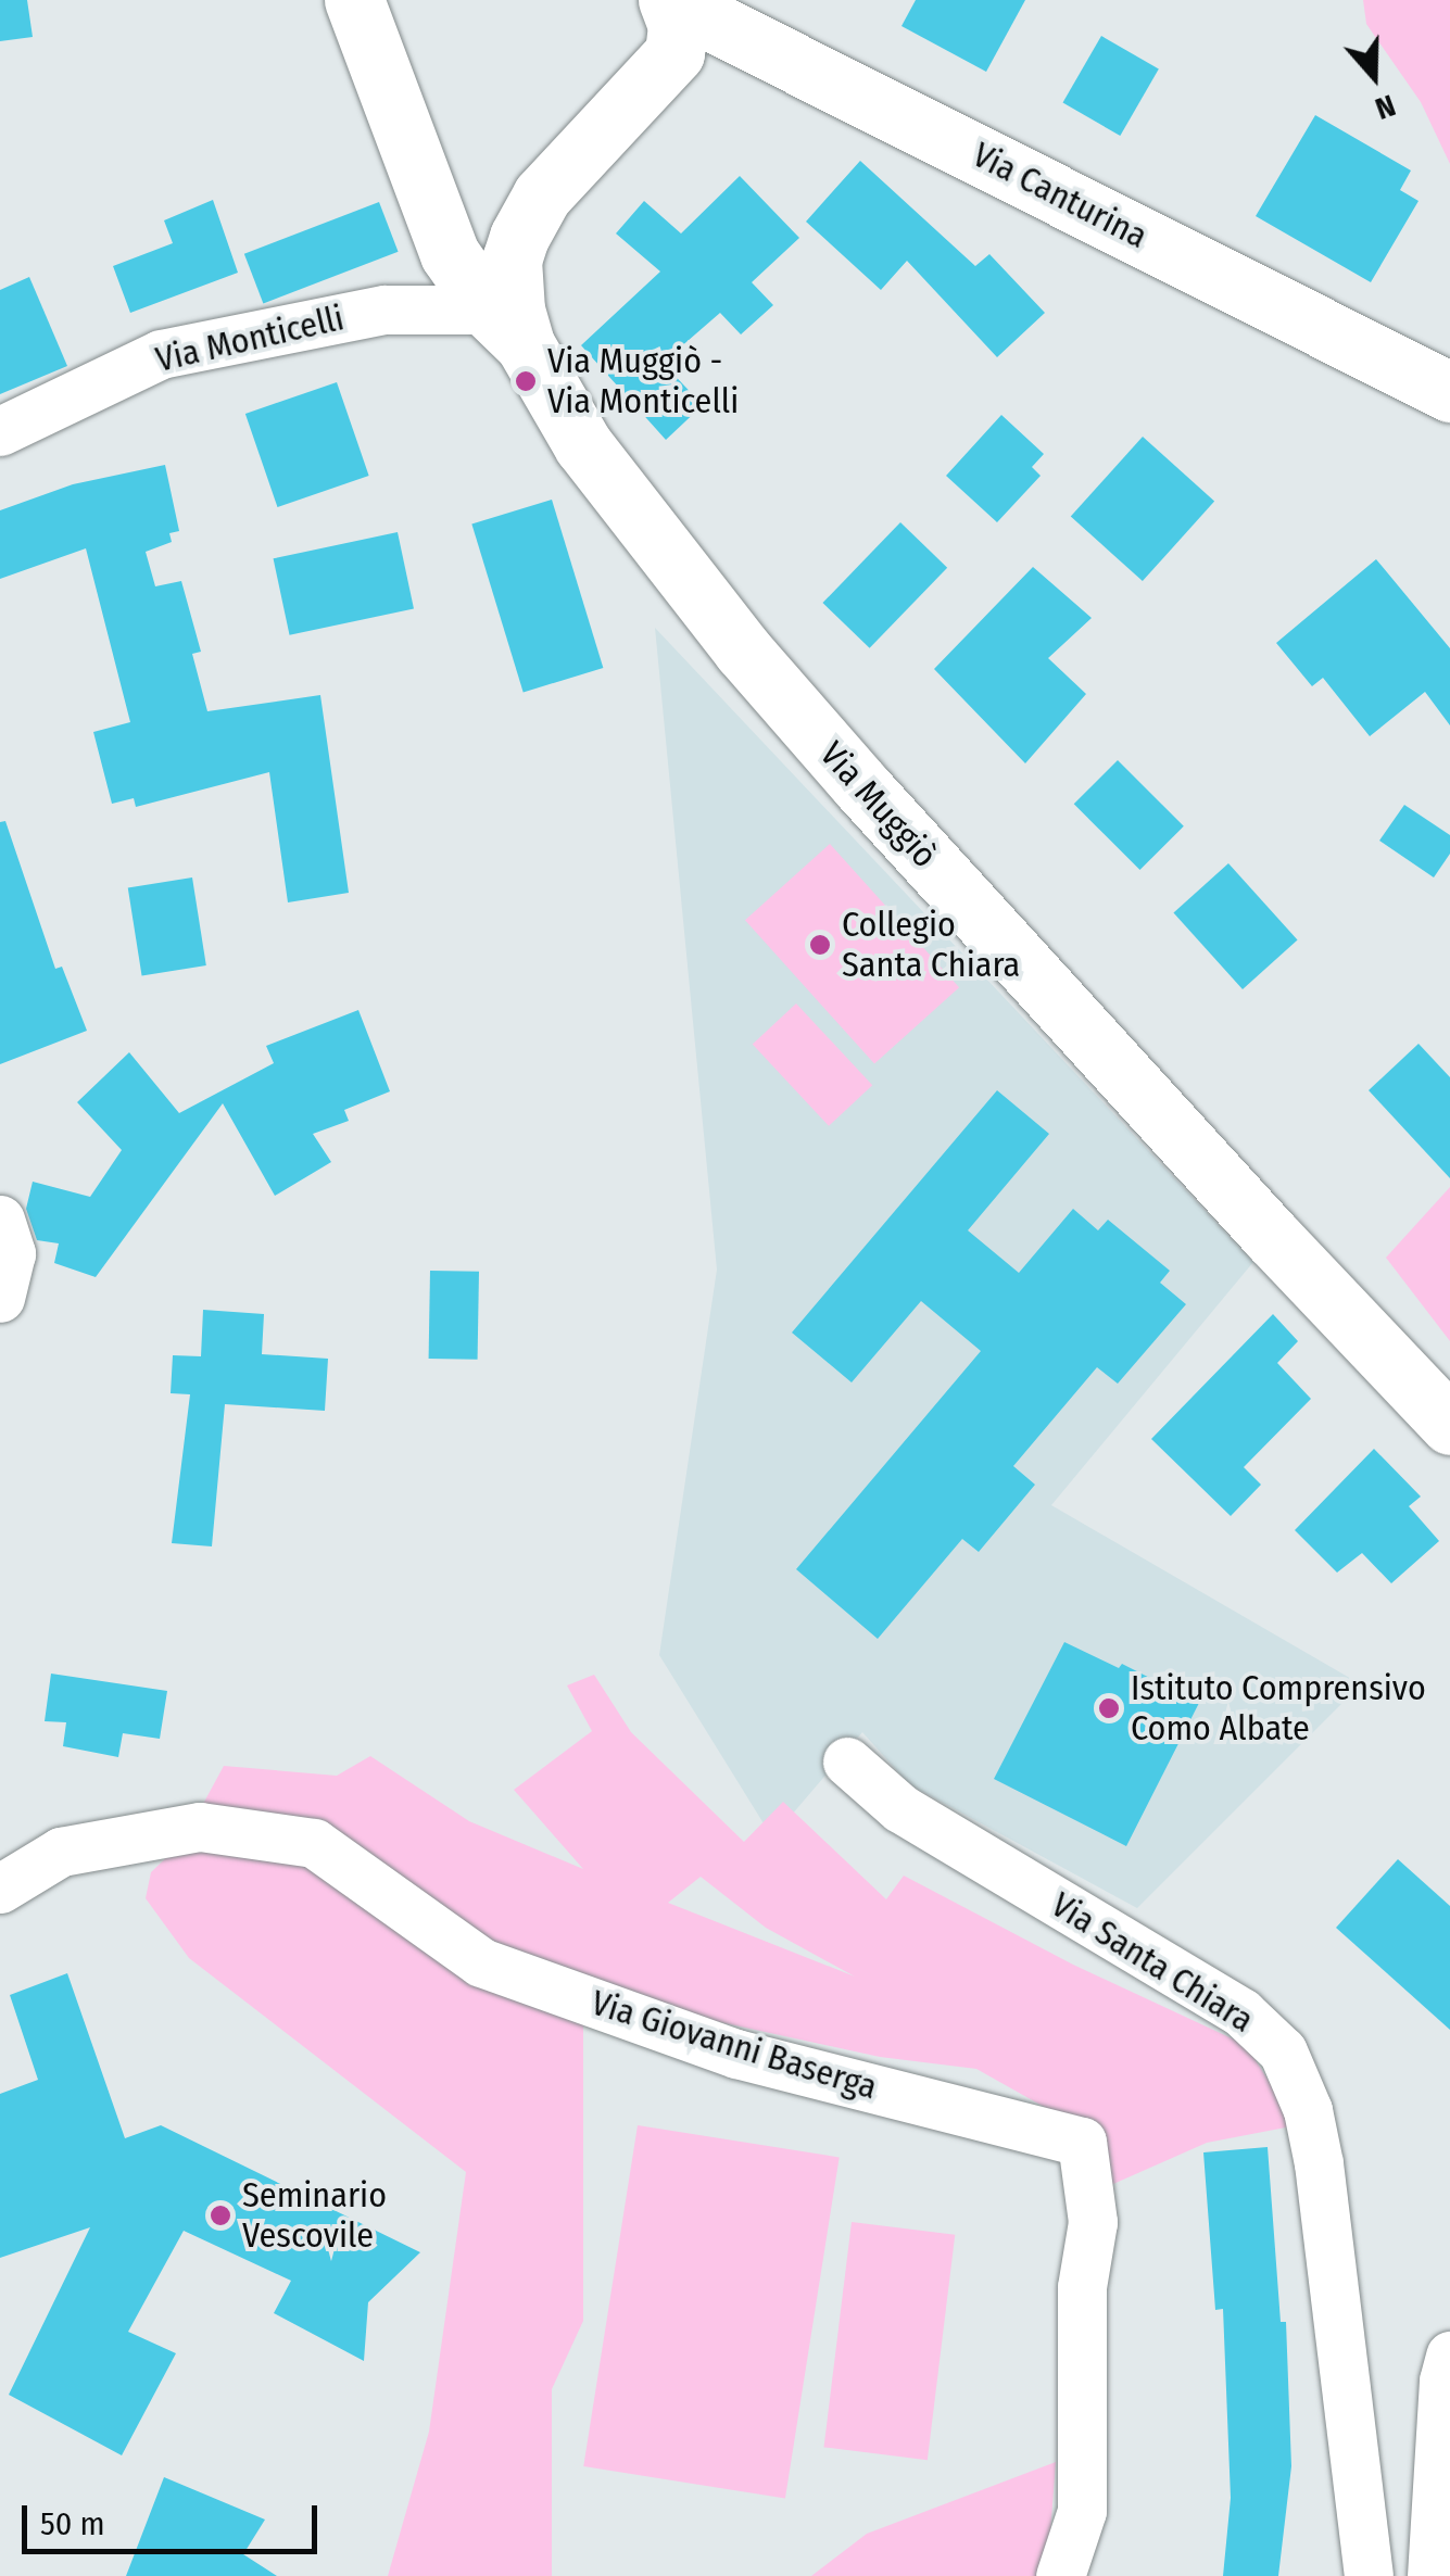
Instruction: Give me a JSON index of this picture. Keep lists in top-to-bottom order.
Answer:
{
  "streets": {
    "street": [
      "Via Canturina",
      "Via Monticelli",
      "Via Muggiò",
      "Via Santa Chiara",
      "Via Giovanni Baserga"
    ]
  },
  "crossings": [
    ["Via Monticelli", "Via Muggiò"]
  ],
  "places": [
    "Via Muggiò - Via Monticelli",
    "Collegio Santa Chiara",
    "Istituto Comprensivo Como Albate",
    "Seminario Vescovile"
  ],
  "scale_bar": "50 m",
  "north": "bottom"
}
